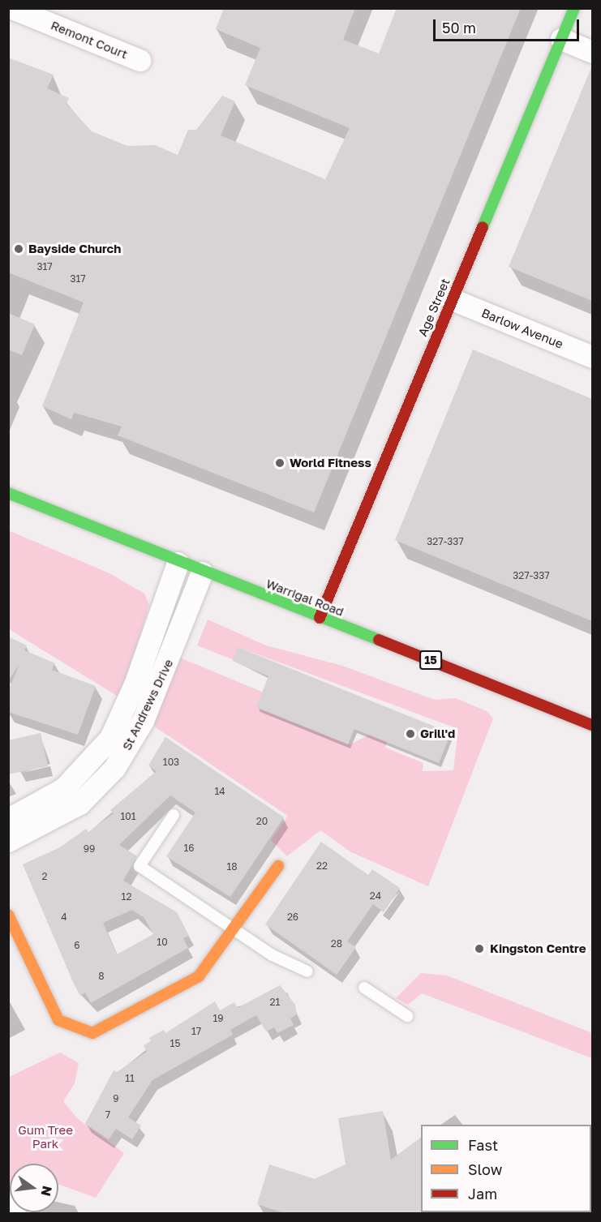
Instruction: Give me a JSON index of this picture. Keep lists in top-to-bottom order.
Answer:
{
  "streets": {
    "main road": ["Age Street", "Warrigal Road", "15"],
    "street": ["Remont Court", "Barlow Avenue", "St Andrews Drive"]
  },
  "crossings": [
    ["Age Street", "Barlow Avenue"],
    ["Age Street", "Warrigal Road"],
    ["Warrigal Road", "St Andrews Drive"]
  ],
  "parks": ["Gum Tree Park"],
  "places": [
    "Bayside Church",
    "World Fitness",
    "Grill'd",
    "Kingston Centre"
  ],
  "house_numbers": [
    "317",
    "317",
    "327-337",
    "327-337",
    "103",
    "14",
    "101",
    "20",
    "16",
    "99",
    "22",
    "18",
    "2",
    "24",
    "12",
    "4",
    "26",
    "10",
    "28",
    "6",
    "8",
    "21",
    "19",
    "17",
    "15",
    "11",
    "9",
    "7"
  ],
  "legend": ["Fast", "Slow", "Jam"],
  "scale_bar": "50 m",
  "north": "right"
}
